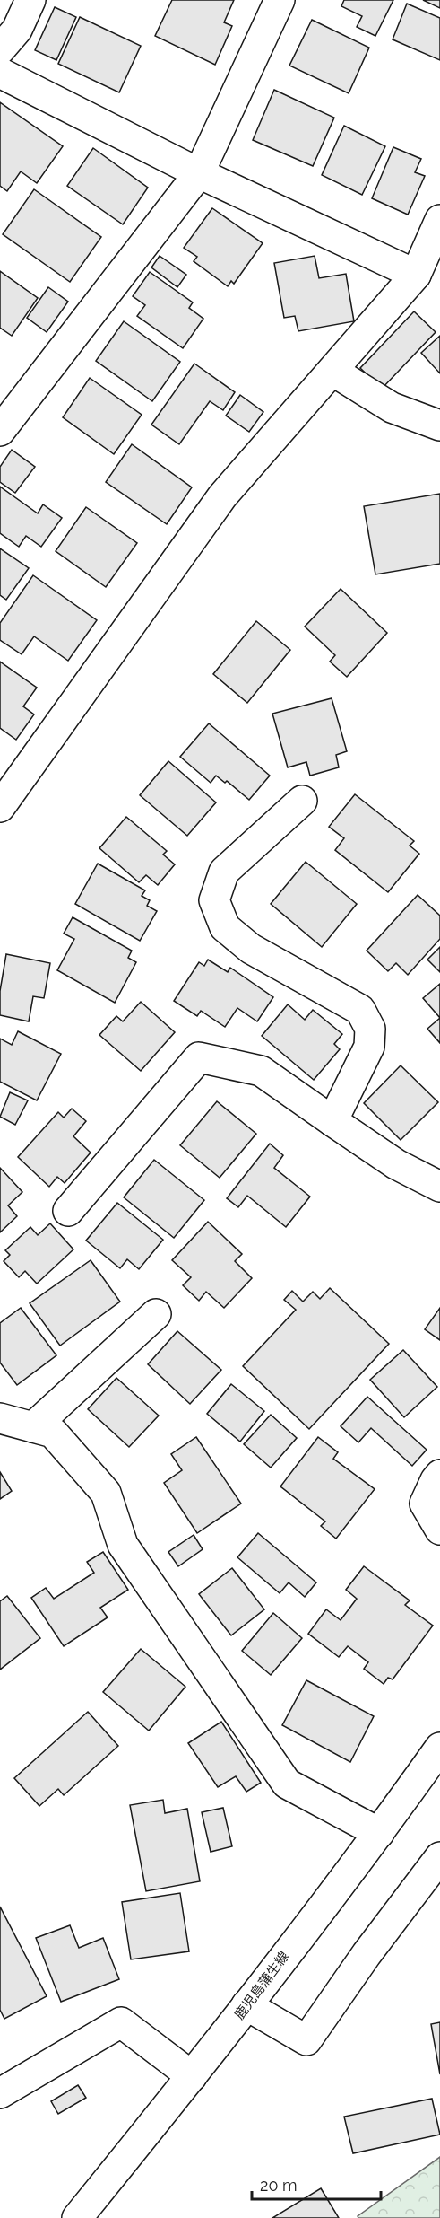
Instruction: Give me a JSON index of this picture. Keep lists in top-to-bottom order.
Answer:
{
  "streets": {
    "street": ["鹿児島蒲生線"]
  },
  "scale_bar": "20 m"
}
